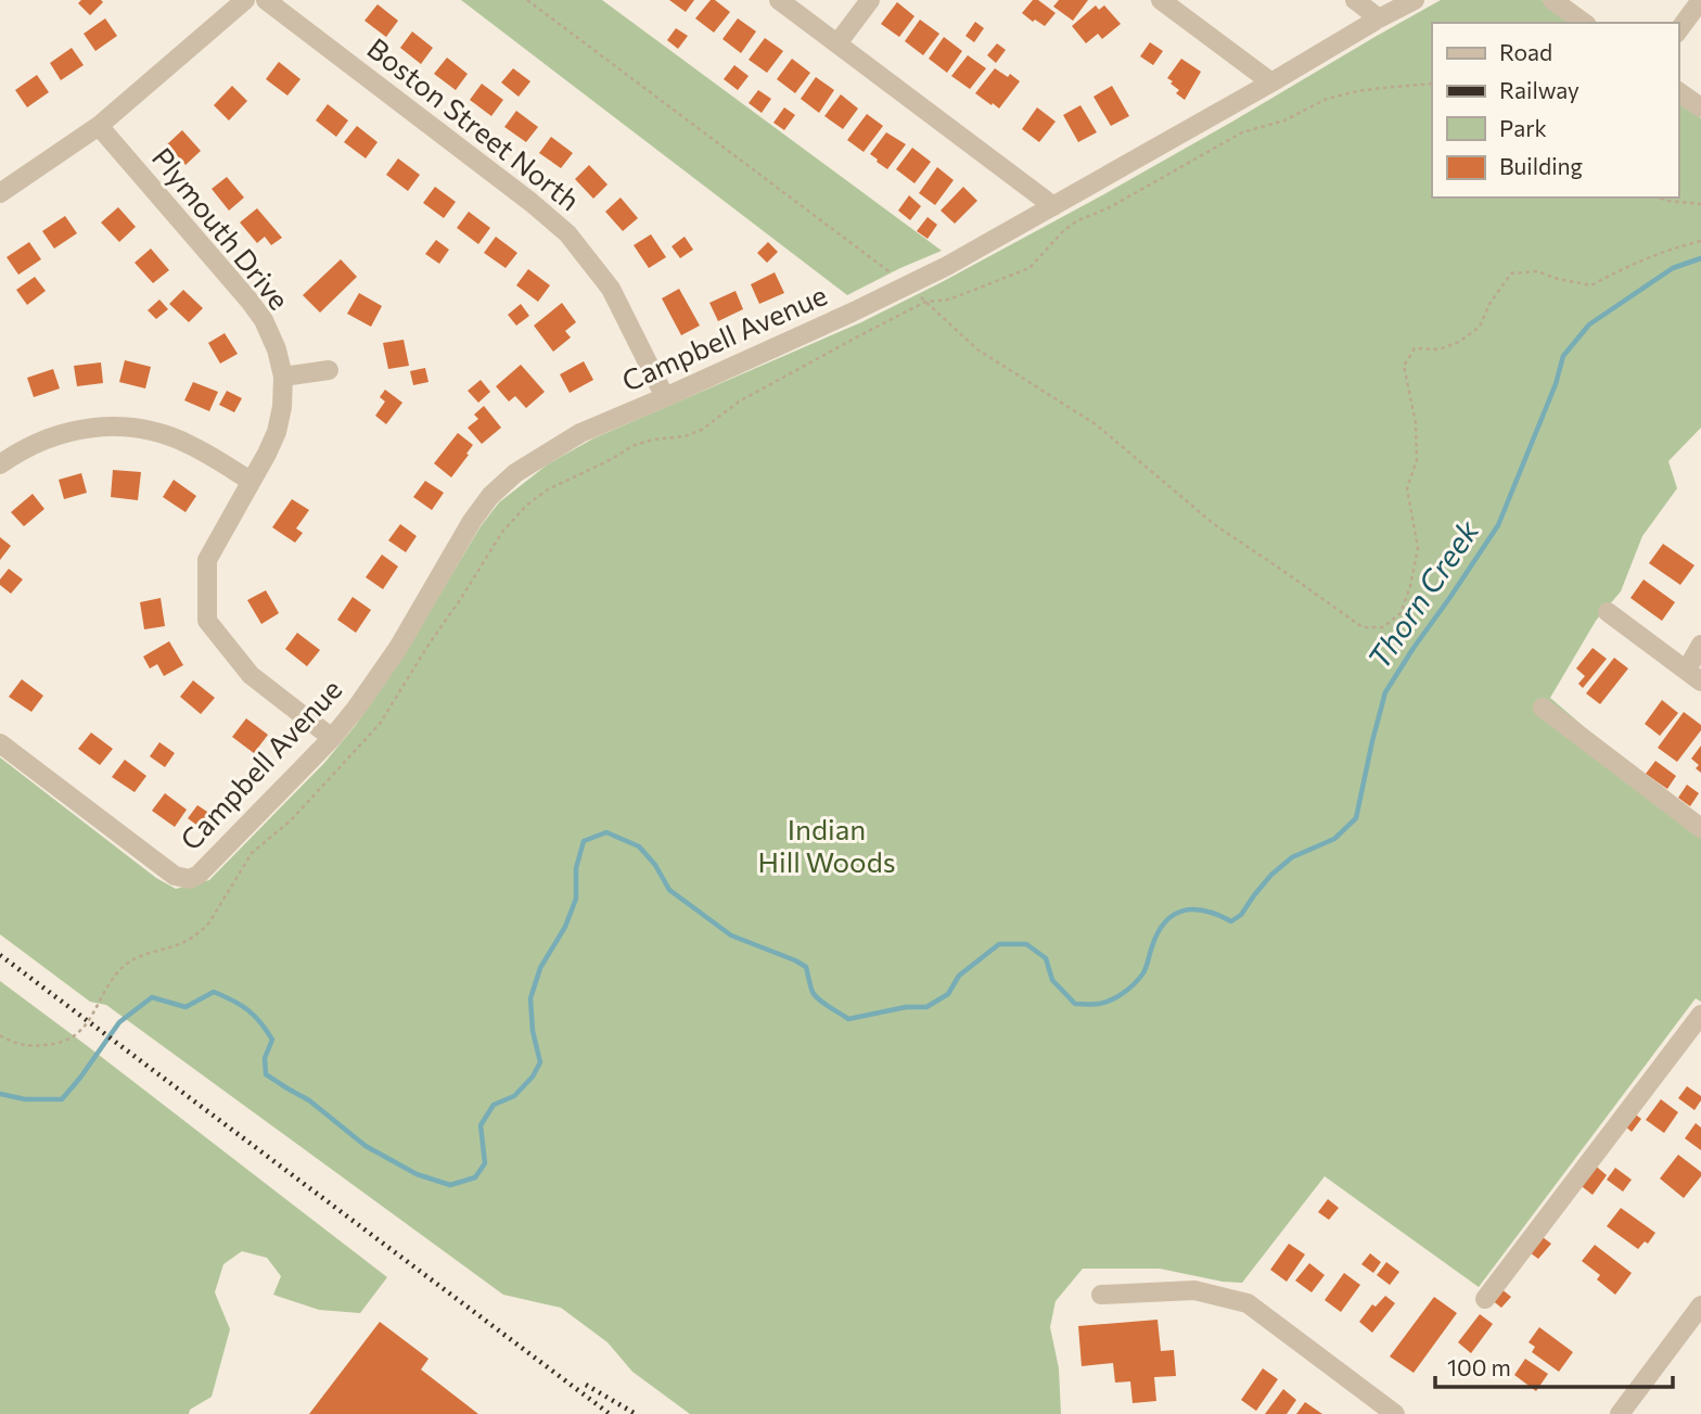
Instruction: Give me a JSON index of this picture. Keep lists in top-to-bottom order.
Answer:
{
  "streets": {
    "street": ["Boston Street North", "Plymouth Drive", "Campbell Avenue"]
  },
  "crossings": [
    ["Boston Street North", "Campbell Avenue"],
    ["Plymouth Drive", "Campbell Avenue"]
  ],
  "water": ["Thorn Creek"],
  "parks": ["Indian Hill Woods"],
  "legend": [
    "Road",
    "Railway",
    "Park",
    "Building"
  ],
  "scale_bar": "100 m"
}
